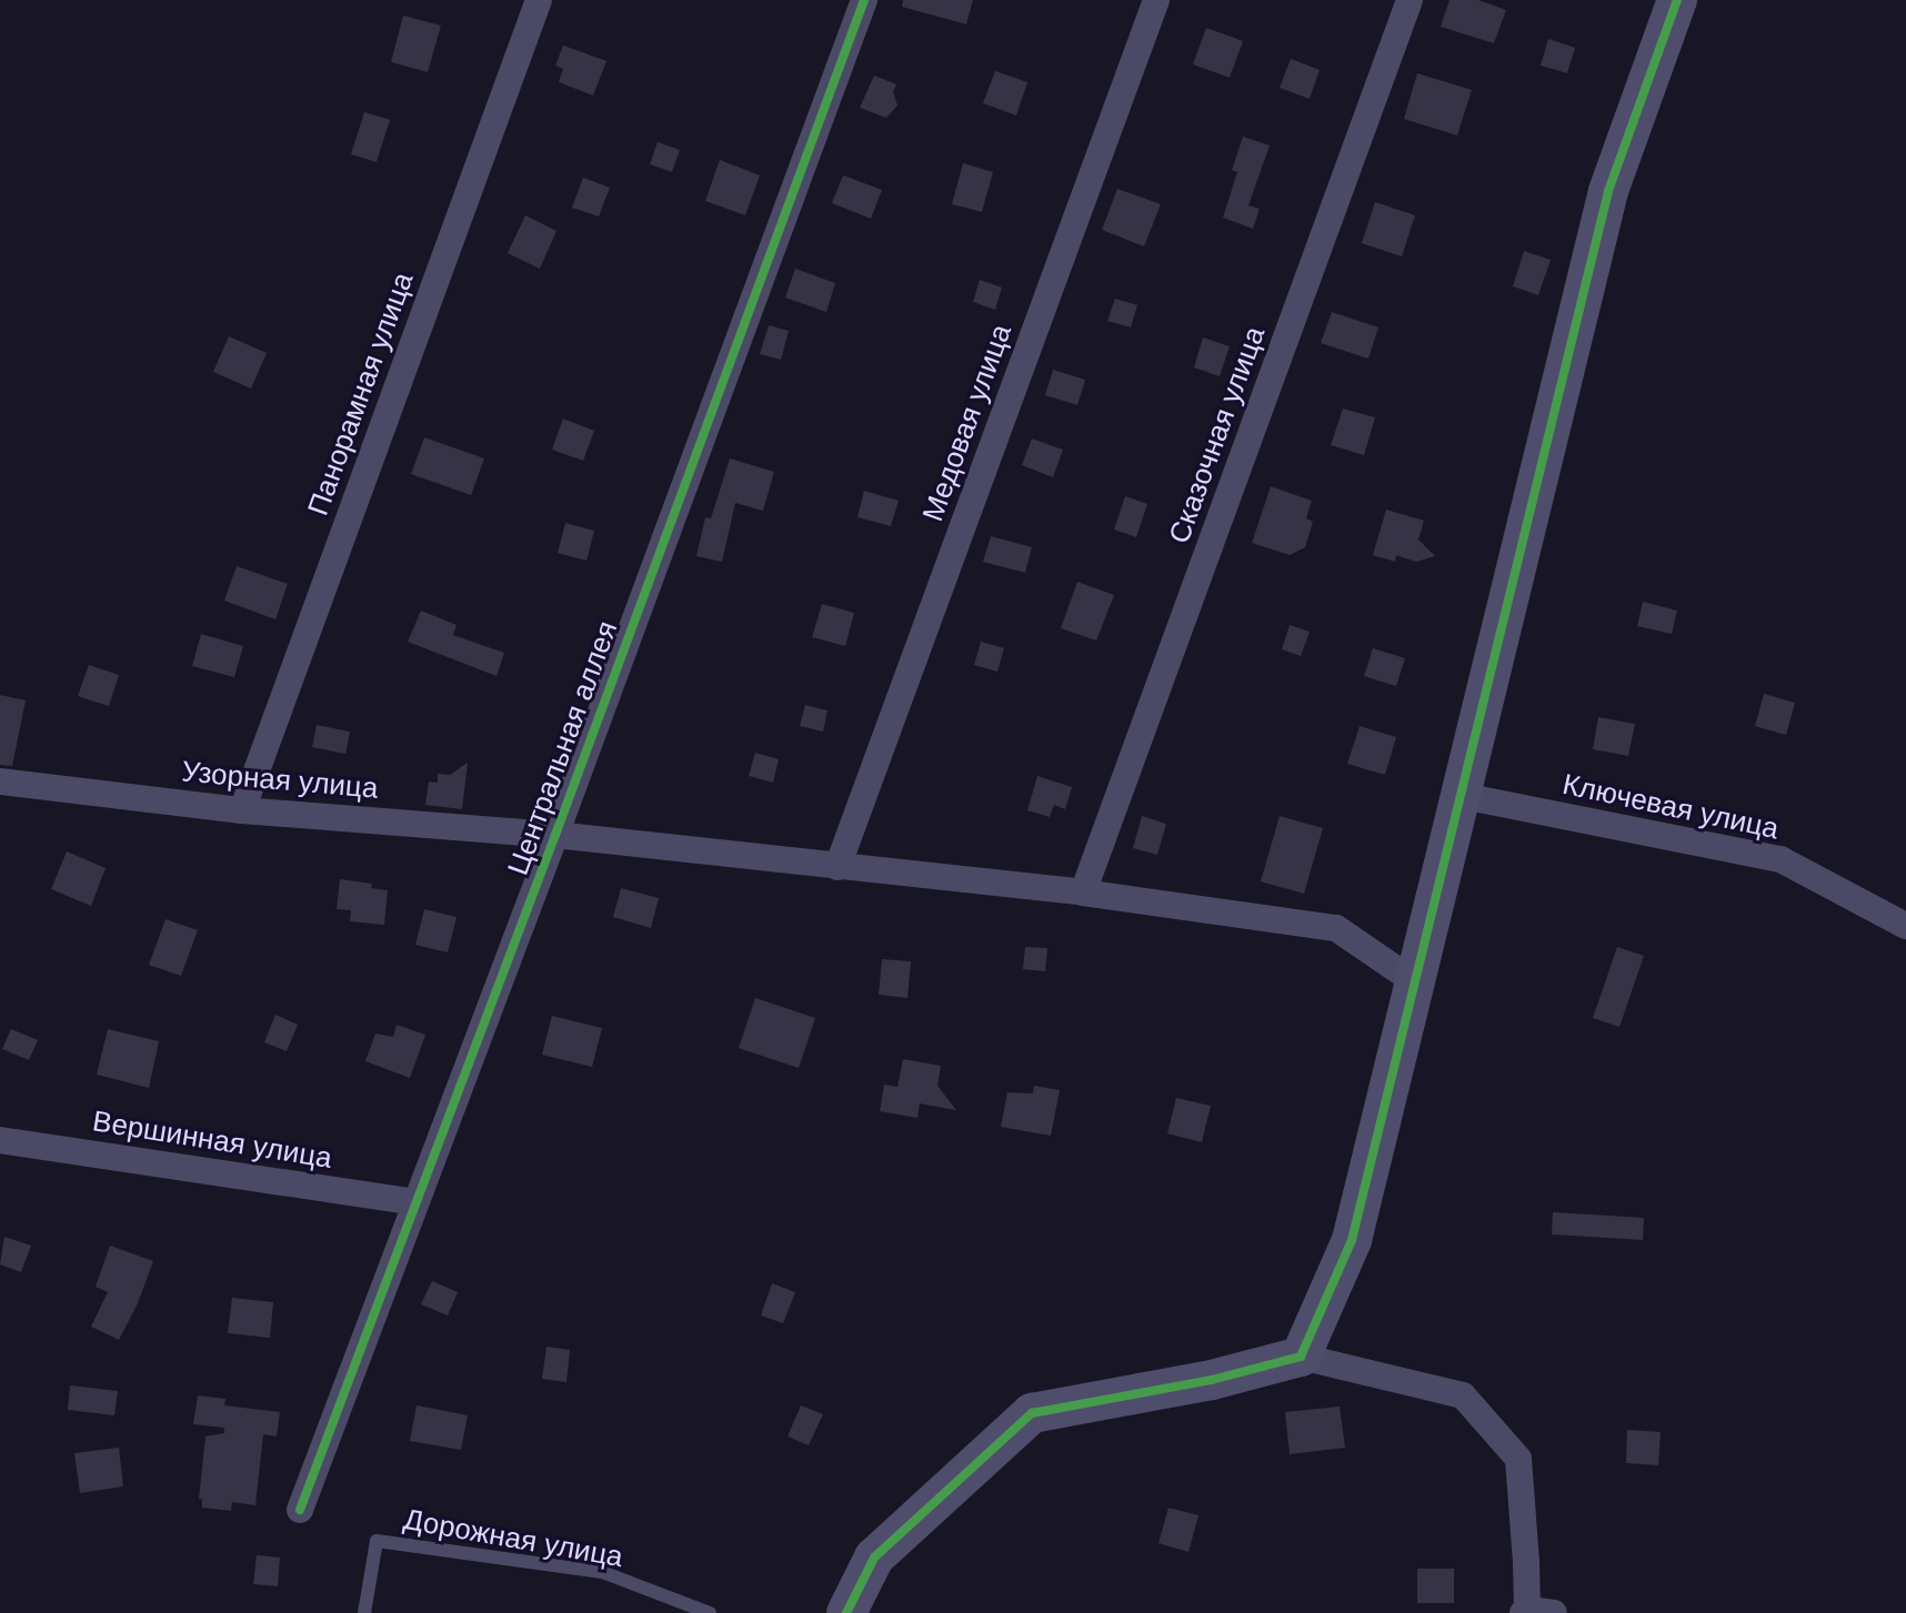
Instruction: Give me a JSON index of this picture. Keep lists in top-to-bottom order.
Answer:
{
  "streets": {
    "street": [
      "Панорамная улица",
      "Медовая улица",
      "Сказочная улица",
      "Центральная аллея",
      "Узорная улица",
      "Ключевая улица",
      "Вершинная улица"
    ],
    "lane": ["Дорожная улица"]
  },
  "crossings": [
    ["Панорамная улица", "Узорная улица"],
    ["Медовая улица", "Узорная улица"],
    ["Сказочная улица", "Узорная улица"],
    ["Центральная аллея", "Узорная улица"],
    ["Центральная аллея", "Вершинная улица"]
  ]
}
